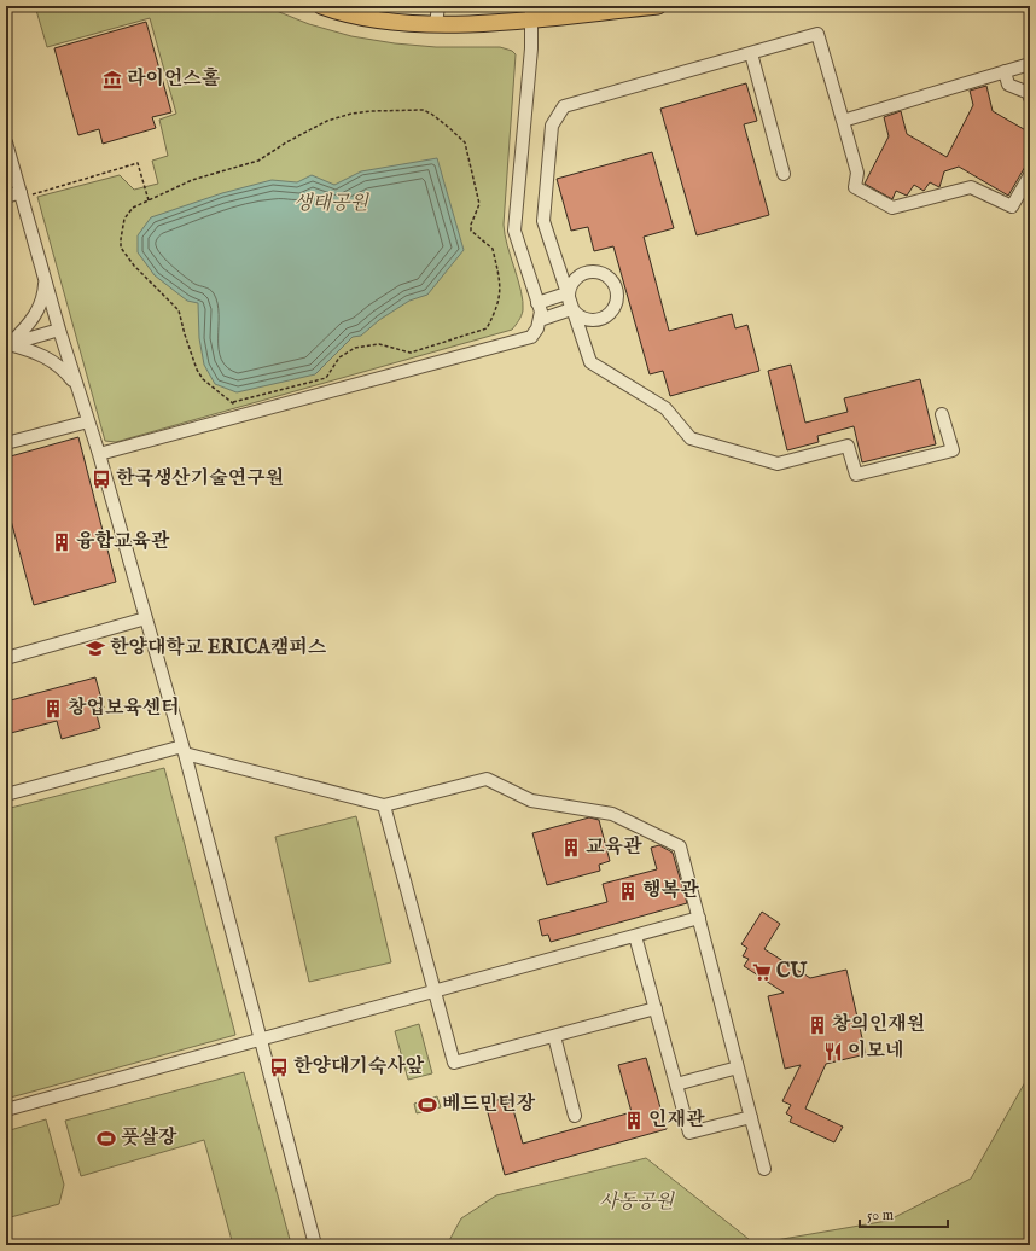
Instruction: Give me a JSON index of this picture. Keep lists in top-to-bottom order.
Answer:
{
  "parks": ["생태공원", "사동공원"],
  "places": {
    "museum": ["라이언스홀"],
    "bus stop": ["한국생산기술연구원", "한양대기숙사앞"],
    "building": [
      "융합교육관",
      "창업보육센터",
      "교육관",
      "행복관",
      "창의인재원",
      "인재관"
    ],
    "school or university": ["한양대학교 ERICA캠퍼스"],
    "supermarket": ["CU"],
    "restaurant": ["이모네"],
    "sports": ["베드민턴장", "풋살장"]
  },
  "scale_bar": "50 m"
}
